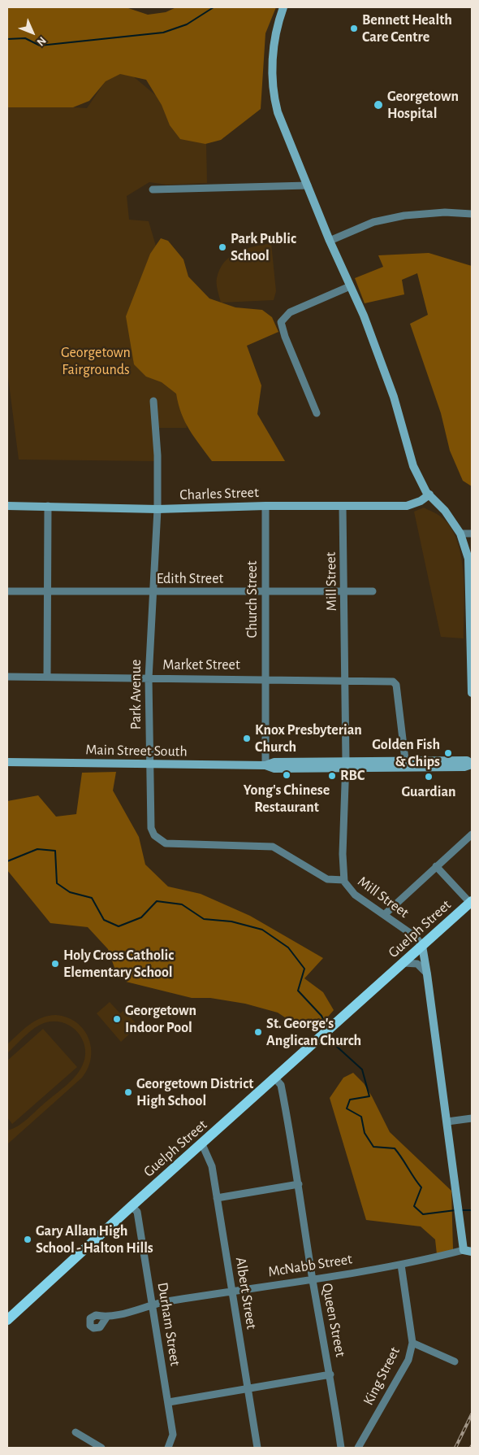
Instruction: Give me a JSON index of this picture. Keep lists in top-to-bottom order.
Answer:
{
  "streets": {
    "main road": ["Guelph Street"],
    "street": [
      "Charles Street",
      "Edith Street",
      "Mill Street",
      "Church Street",
      "Market Street",
      "Park Avenue",
      "Main Street South",
      "McNabb Street",
      "Albert Street",
      "Queen Street",
      "Durham Street",
      "King Street"
    ]
  },
  "crossings": [
    ["Charles Street", "Mill Street"],
    ["Charles Street", "Church Street"],
    ["Charles Street", "Park Avenue"],
    ["Edith Street", "Mill Street"],
    ["Edith Street", "Church Street"],
    ["Edith Street", "Park Avenue"],
    ["Mill Street", "Market Street"],
    ["Mill Street", "Park Avenue"],
    ["Mill Street", "Main Street South"],
    ["Mill Street", "Guelph Street"],
    ["Church Street", "Market Street"],
    ["Church Street", "Main Street South"],
    ["Market Street", "Park Avenue"],
    ["Market Street", "Main Street South"],
    ["Park Avenue", "Main Street South"],
    ["Guelph Street", "Albert Street"],
    ["Guelph Street", "Queen Street"],
    ["Guelph Street", "Durham Street"],
    ["McNabb Street", "Albert Street"],
    ["McNabb Street", "Queen Street"],
    ["McNabb Street", "Durham Street"],
    ["McNabb Street", "King Street"]
  ],
  "parks": ["Georgetown Fairgrounds"],
  "places": [
    "Bennett Health Care Centre",
    "Georgetown Hospital",
    "Park Public School",
    "Knox Presbyterian Church",
    "Golden Fish & Chips",
    "Yong's Chinese Restaurant",
    "RBC",
    "Guardian",
    "Holy Cross Catholic Elementary School",
    "Georgetown Indoor Pool",
    "St. George's Anglican Church",
    "Georgetown District High School",
    "Gary Allan High School - Halton Hills"
  ],
  "north": "bottom right"
}
